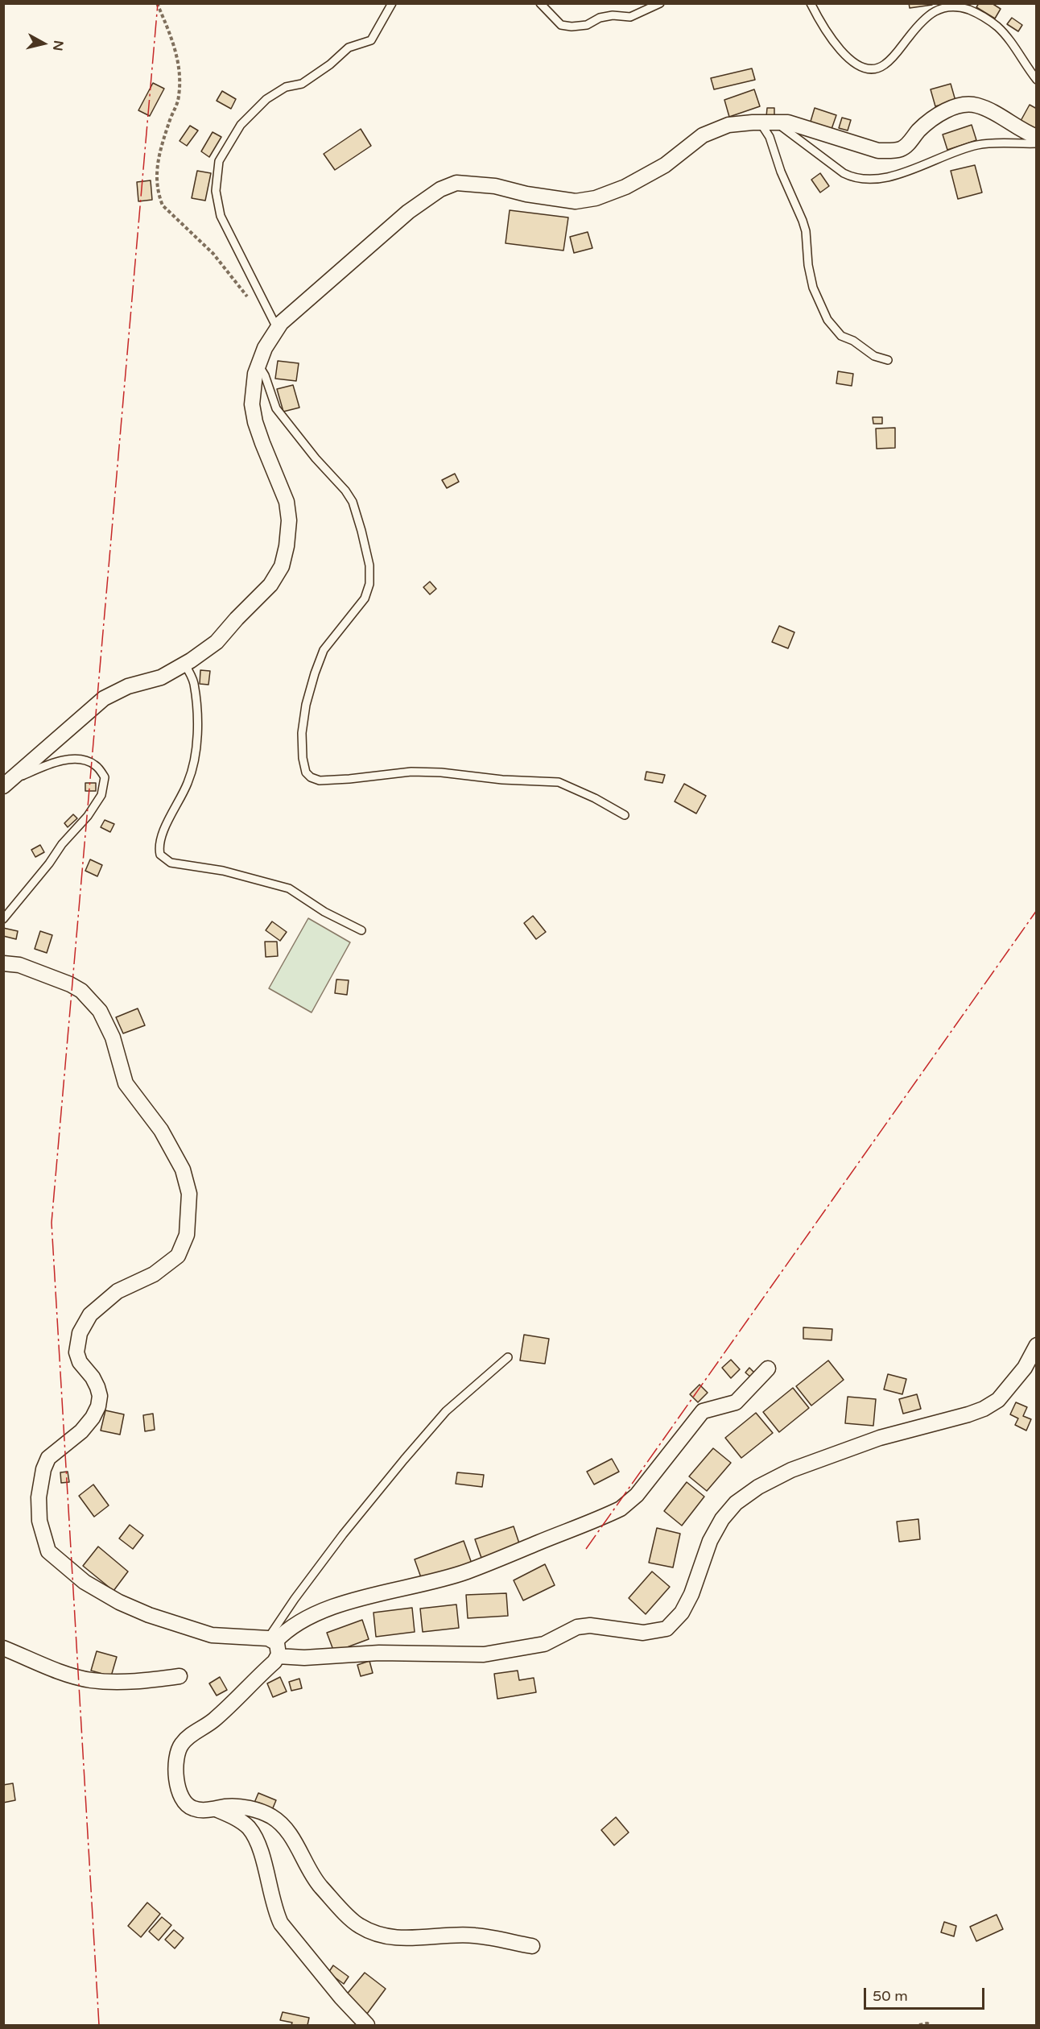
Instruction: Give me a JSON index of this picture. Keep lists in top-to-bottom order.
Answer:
{
  "scale_bar": "50 m",
  "north": "right"
}
